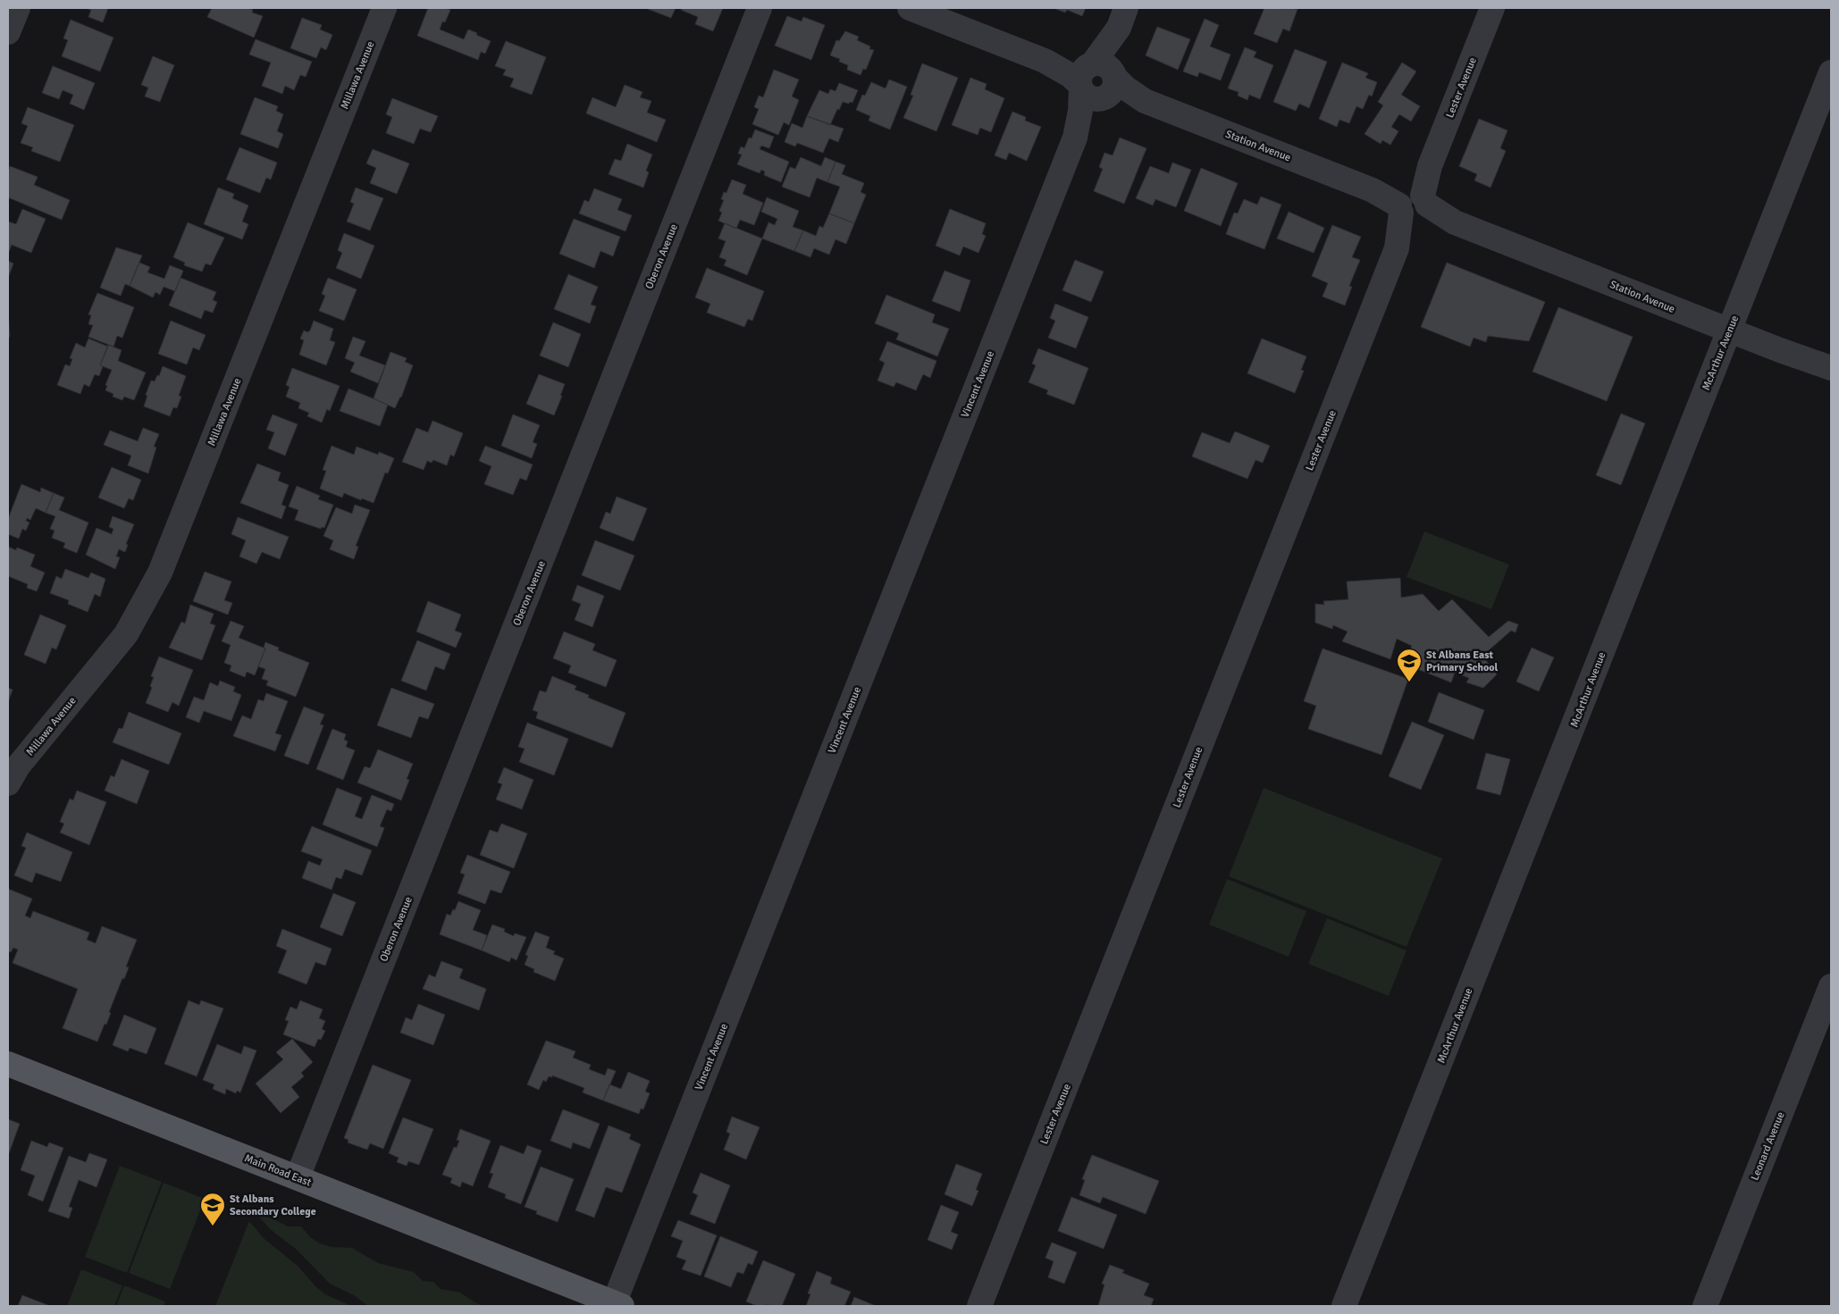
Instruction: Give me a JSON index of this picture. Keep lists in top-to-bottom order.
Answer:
{
  "streets": {
    "main road": ["Main Road East"],
    "street": [
      "Millawa Avenue",
      "Lester Avenue",
      "Station Avenue",
      "Oberon Avenue",
      "McArthur Avenue",
      "Vincent Avenue",
      "Leonard Avenue"
    ]
  },
  "crossings": [
    ["Lester Avenue", "Station Avenue"],
    ["Station Avenue", "McArthur Avenue"],
    ["Station Avenue", "Vincent Avenue"],
    ["Oberon Avenue", "Main Road East"],
    ["Vincent Avenue", "Main Road East"]
  ],
  "places": {
    "school or university": ["St Albans East Primary School", "St Albans Secondary College"]
  }
}
